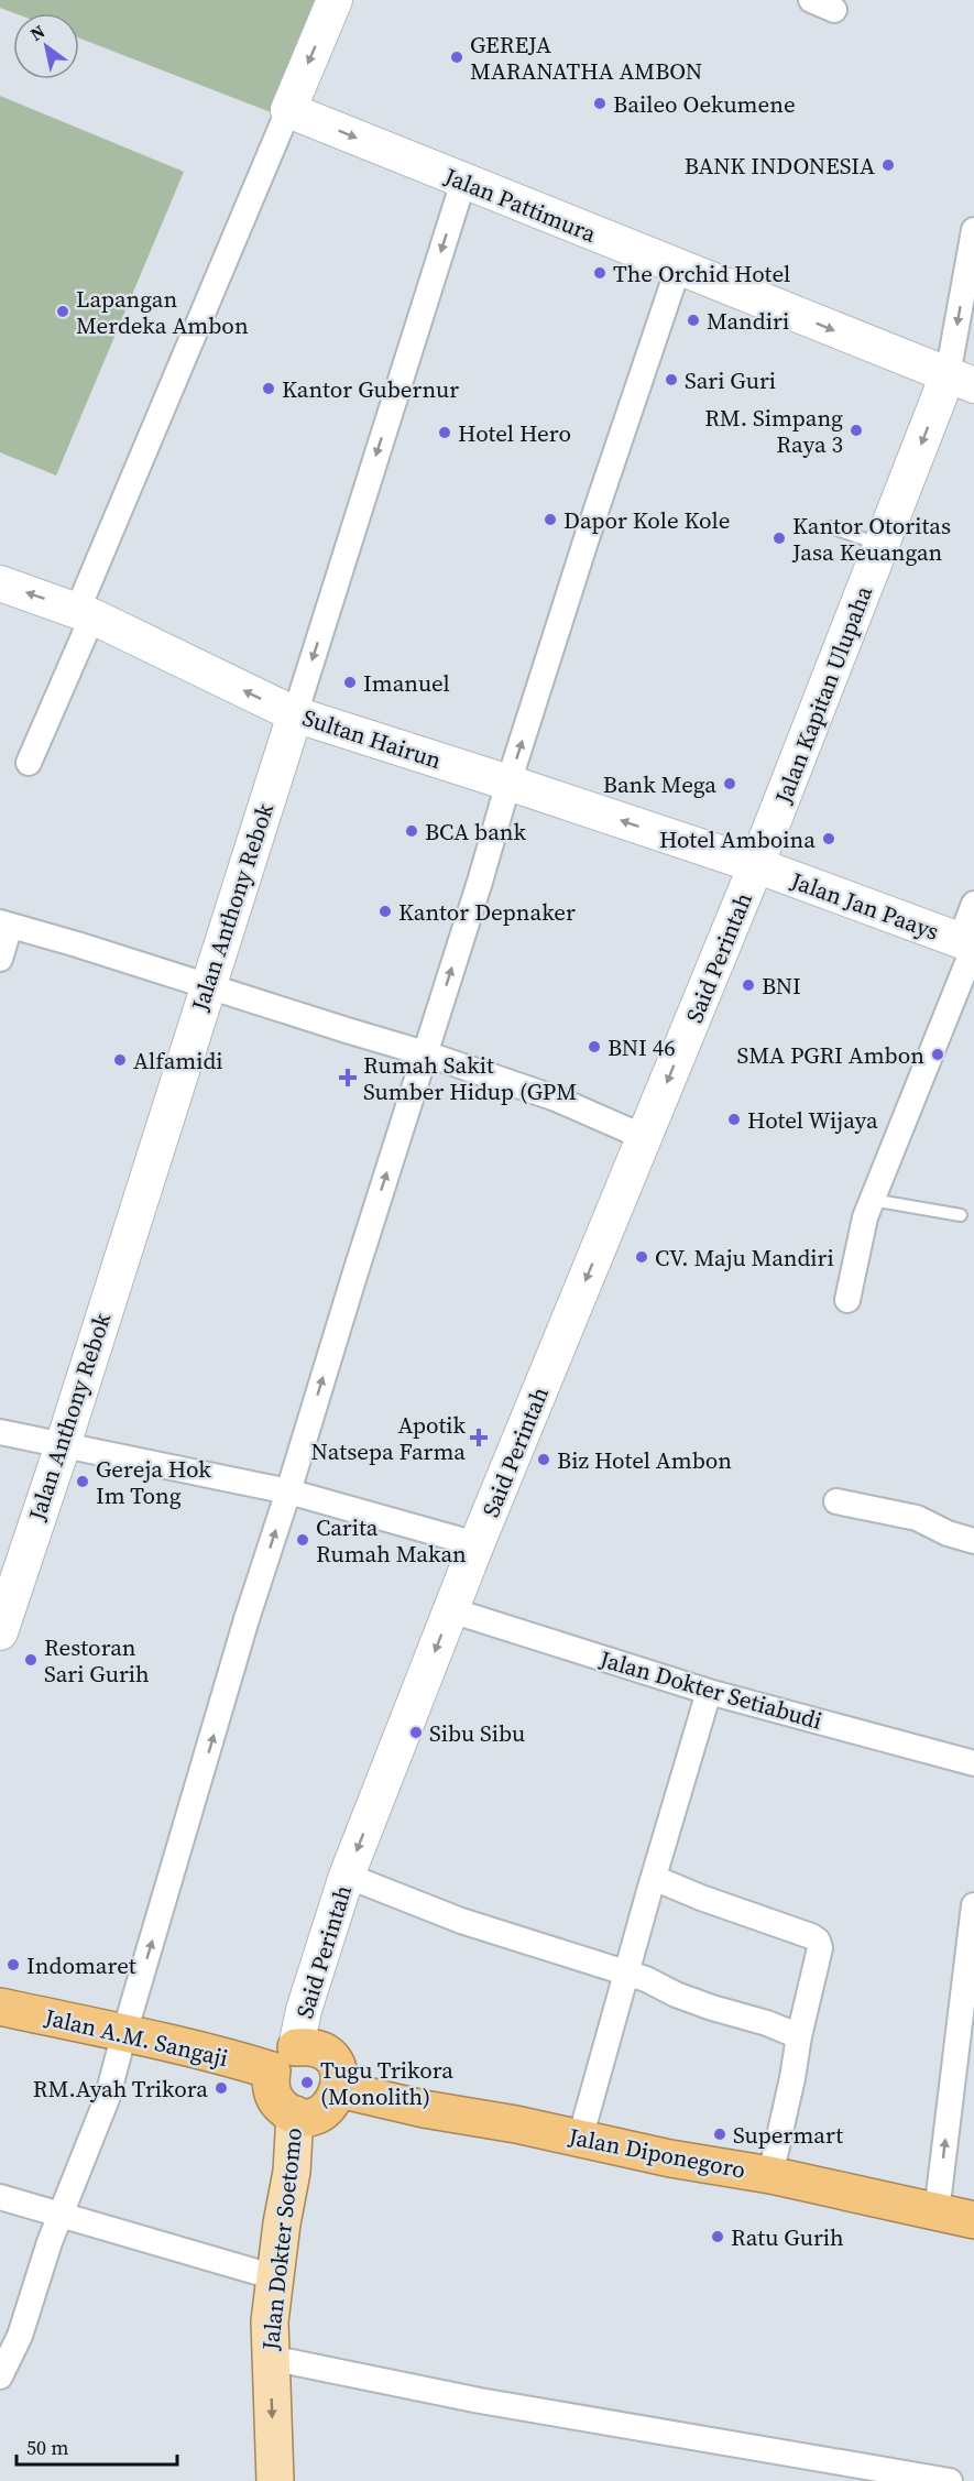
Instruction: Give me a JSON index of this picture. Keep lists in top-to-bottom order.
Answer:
{
  "streets": {
    "highway": ["Jalan A.M. Sangaji", "Jalan Diponegoro"],
    "main road": [
      "Jalan Pattimura",
      "Jalan Kapitan Ulupaha",
      "Sultan Hairun",
      "Jalan Jan Paays",
      "Jalan Anthony Rebok",
      "Said Perintah",
      "Jalan Dokter Soetomo"
    ],
    "street": ["Jalan Dokter Setiabudi"]
  },
  "crossings": [
    ["Jalan Pattimura", "Jalan Kapitan Ulupaha"],
    ["Jalan Pattimura", "Jalan Anthony Rebok"],
    ["Jalan Kapitan Ulupaha", "Sultan Hairun"],
    ["Jalan Kapitan Ulupaha", "Jalan Jan Paays"],
    ["Jalan Kapitan Ulupaha", "Said Perintah"],
    ["Sultan Hairun", "Jalan Jan Paays"],
    ["Sultan Hairun", "Jalan Anthony Rebok"],
    ["Sultan Hairun", "Said Perintah"],
    ["Jalan Jan Paays", "Said Perintah"],
    ["Said Perintah", "Jalan Dokter Setiabudi"],
    ["Said Perintah", "Jalan A.M. Sangaji"],
    ["Said Perintah", "Jalan Diponegoro"],
    ["Said Perintah", "Jalan Dokter Soetomo"],
    ["Jalan A.M. Sangaji", "Jalan Diponegoro"],
    ["Jalan A.M. Sangaji", "Jalan Dokter Soetomo"],
    ["Jalan Diponegoro", "Jalan Dokter Soetomo"]
  ],
  "one_way": ["Jalan Pattimura", "Sultan Hairun", "Said Perintah"],
  "places": {
    "other": [
      "GEREJA MARANATHA AMBON",
      "Baileo Oekumene",
      "BANK INDONESIA",
      "The Orchid Hotel",
      "Lapangan Merdeka Ambon",
      "Mandiri",
      "Sari Guri",
      "Kantor Gubernur",
      "RM. Simpang Raya 3",
      "Hotel Hero",
      "Dapor Kole Kole",
      "Kantor Otoritas Jasa Keuangan",
      "Imanuel",
      "Bank Mega",
      "BCA bank",
      "Hotel Amboina",
      "Kantor Depnaker",
      "BNI",
      "BNI 46",
      "SMA PGRI Ambon",
      "Alfamidi",
      "Hotel Wijaya",
      "CV. Maju Mandiri",
      "Biz Hotel Ambon",
      "Gereja Hok Im Tong",
      "Carita Rumah Makan",
      "Restoran Sari Gurih",
      "Sibu Sibu",
      "Indomaret",
      "Tugu Trikora (Monolith)",
      "RM.Ayah Trikora",
      "Supermart",
      "Ratu Gurih"
    ],
    "health": ["Rumah Sakit Sumber Hidup (GPM", "Apotik Natsepa Farma"]
  },
  "scale_bar": "50 m",
  "north": "top left"
}
